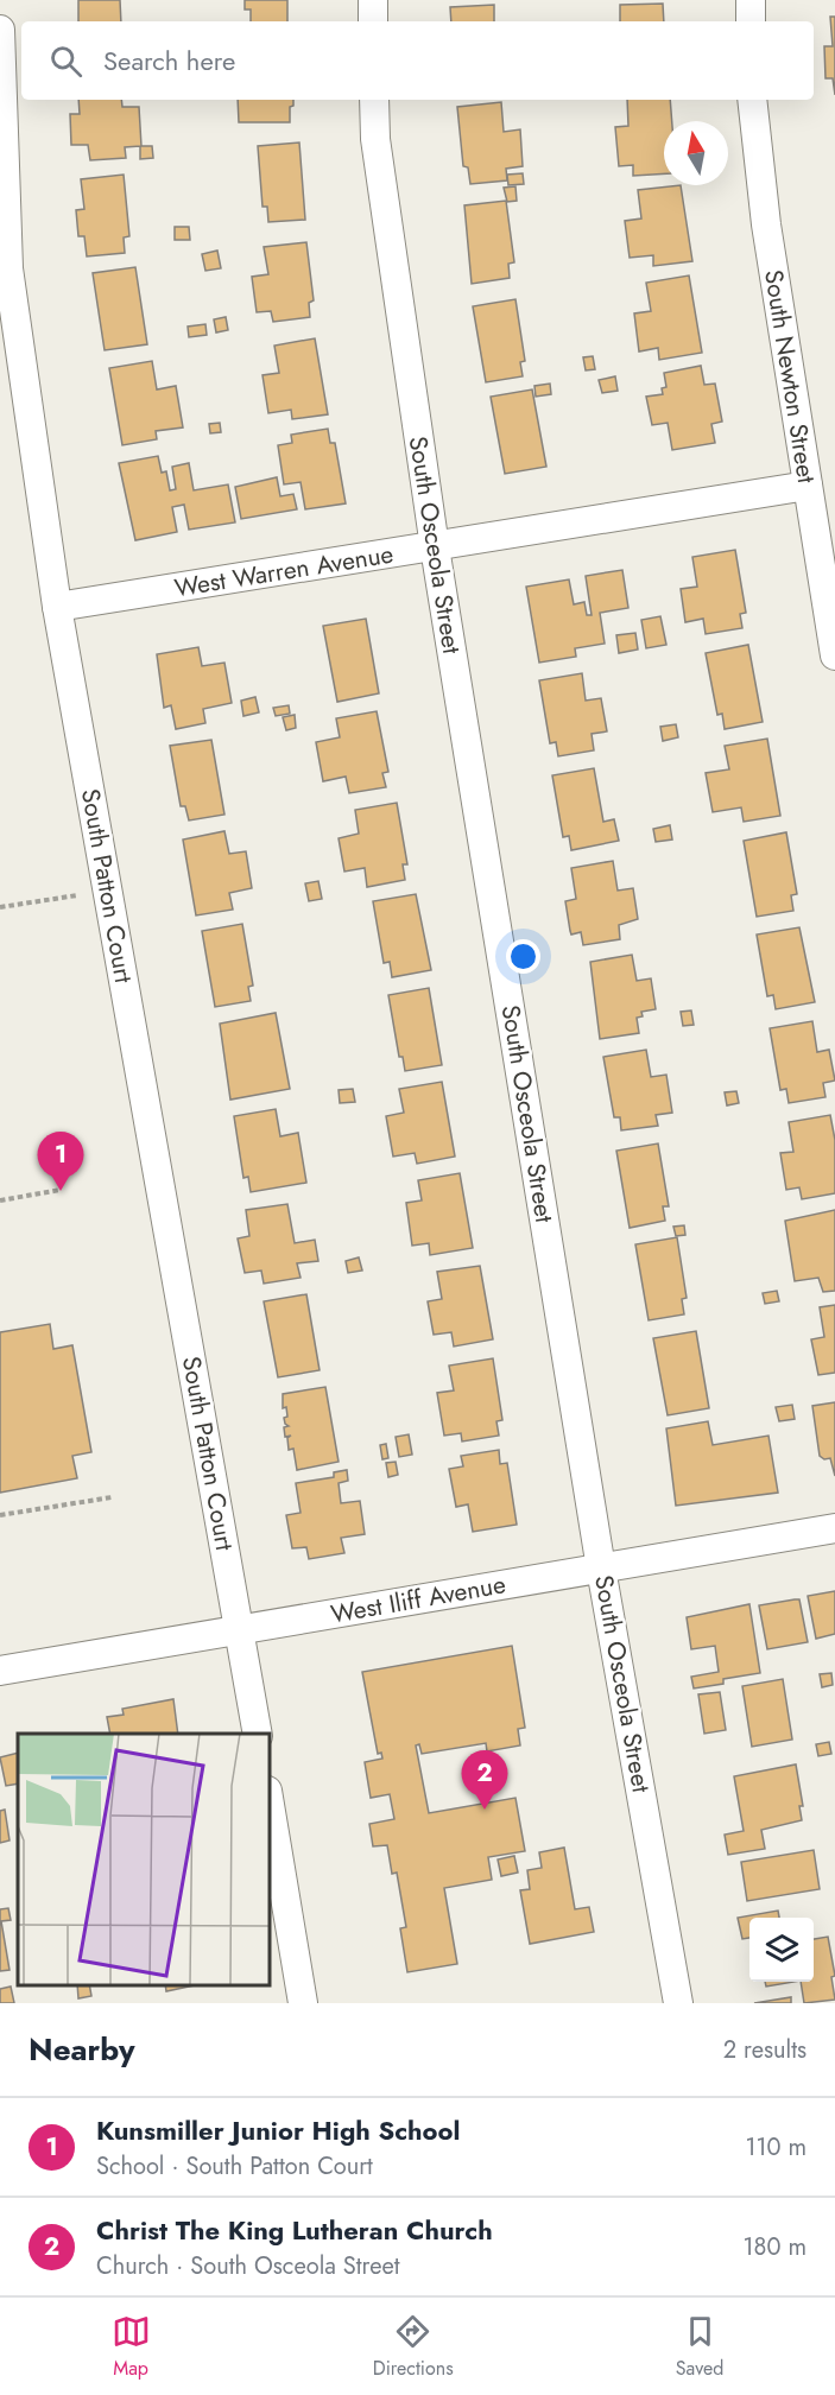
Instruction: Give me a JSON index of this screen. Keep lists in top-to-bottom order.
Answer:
{
  "streets": {
    "street": [
      "South Newton Street",
      "South Osceola Street",
      "West Warren Avenue",
      "South Patton Court",
      "West Iliff Avenue"
    ]
  },
  "crossings": [
    ["South Newton Street", "West Warren Avenue"],
    ["South Osceola Street", "West Warren Avenue"],
    ["South Osceola Street", "West Iliff Avenue"],
    ["West Warren Avenue", "South Patton Court"],
    ["South Patton Court", "West Iliff Avenue"]
  ],
  "north": "top",
  "page": {
    "search": "Search here",
    "pins": ["1", "2"],
    "heading": ["Nearby", "2 results"],
    "list": [
      {
        "mark": "1",
        "name": "Kunsmiller Junior High School",
        "note": "School · South Patton Court",
        "value": "110 m"
      },
      {
        "mark": "2",
        "name": "Christ The King Lutheran Church",
        "note": "Church · South Osceola Street",
        "value": "180 m"
      }
    ],
    "nav": ["Map", "Directions", "Saved"]
  }
}
